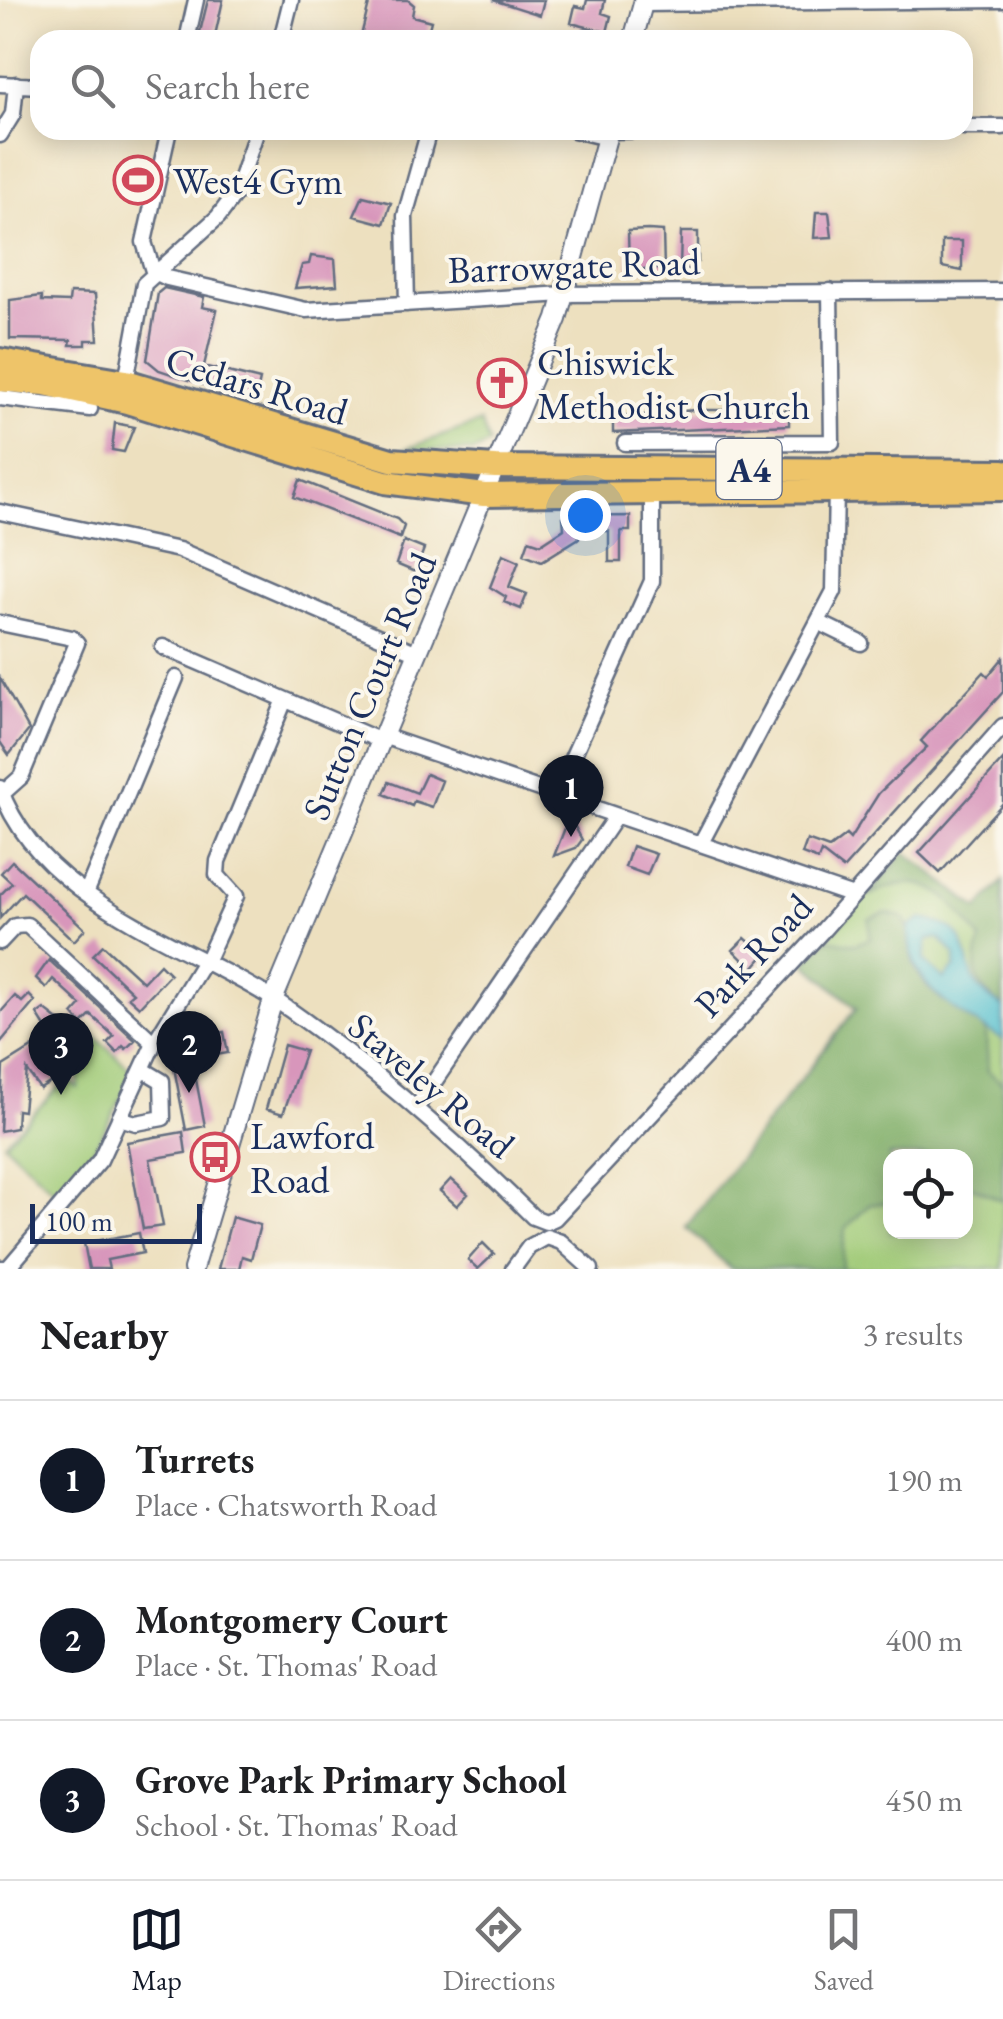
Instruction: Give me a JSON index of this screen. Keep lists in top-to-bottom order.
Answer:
{
  "streets": {
    "highway": ["Cedars Road", "A4"],
    "street": [
      "Barrowgate Road",
      "Sutton Court Road",
      "Park Road",
      "Staveley Road"
    ]
  },
  "crossings": [
    ["Barrowgate Road", "Sutton Court Road"],
    ["Cedars Road", "A4"],
    ["Cedars Road", "Sutton Court Road"],
    ["A4", "Sutton Court Road"],
    ["Sutton Court Road", "Staveley Road"],
    ["Park Road", "Staveley Road"]
  ],
  "places": {
    "sports": ["West4 Gym"],
    "church": ["Chiswick Methodist Church"],
    "bus stop": ["Lawford Road"]
  },
  "scale_bar": "100 m",
  "page": {
    "search": "Search here",
    "pins": ["1", "2", "3"],
    "scale": "100 m",
    "heading": ["Nearby", "3 results"],
    "list": [
      {
        "mark": "1",
        "name": "Turrets",
        "note": "Place · Chatsworth Road",
        "value": "190 m"
      },
      {
        "mark": "2",
        "name": "Montgomery Court",
        "note": "Place · St. Thomas' Road",
        "value": "400 m"
      },
      {
        "mark": "3",
        "name": "Grove Park Primary School",
        "note": "School · St. Thomas' Road",
        "value": "450 m"
      }
    ],
    "nav": ["Map", "Directions", "Saved"]
  }
}
